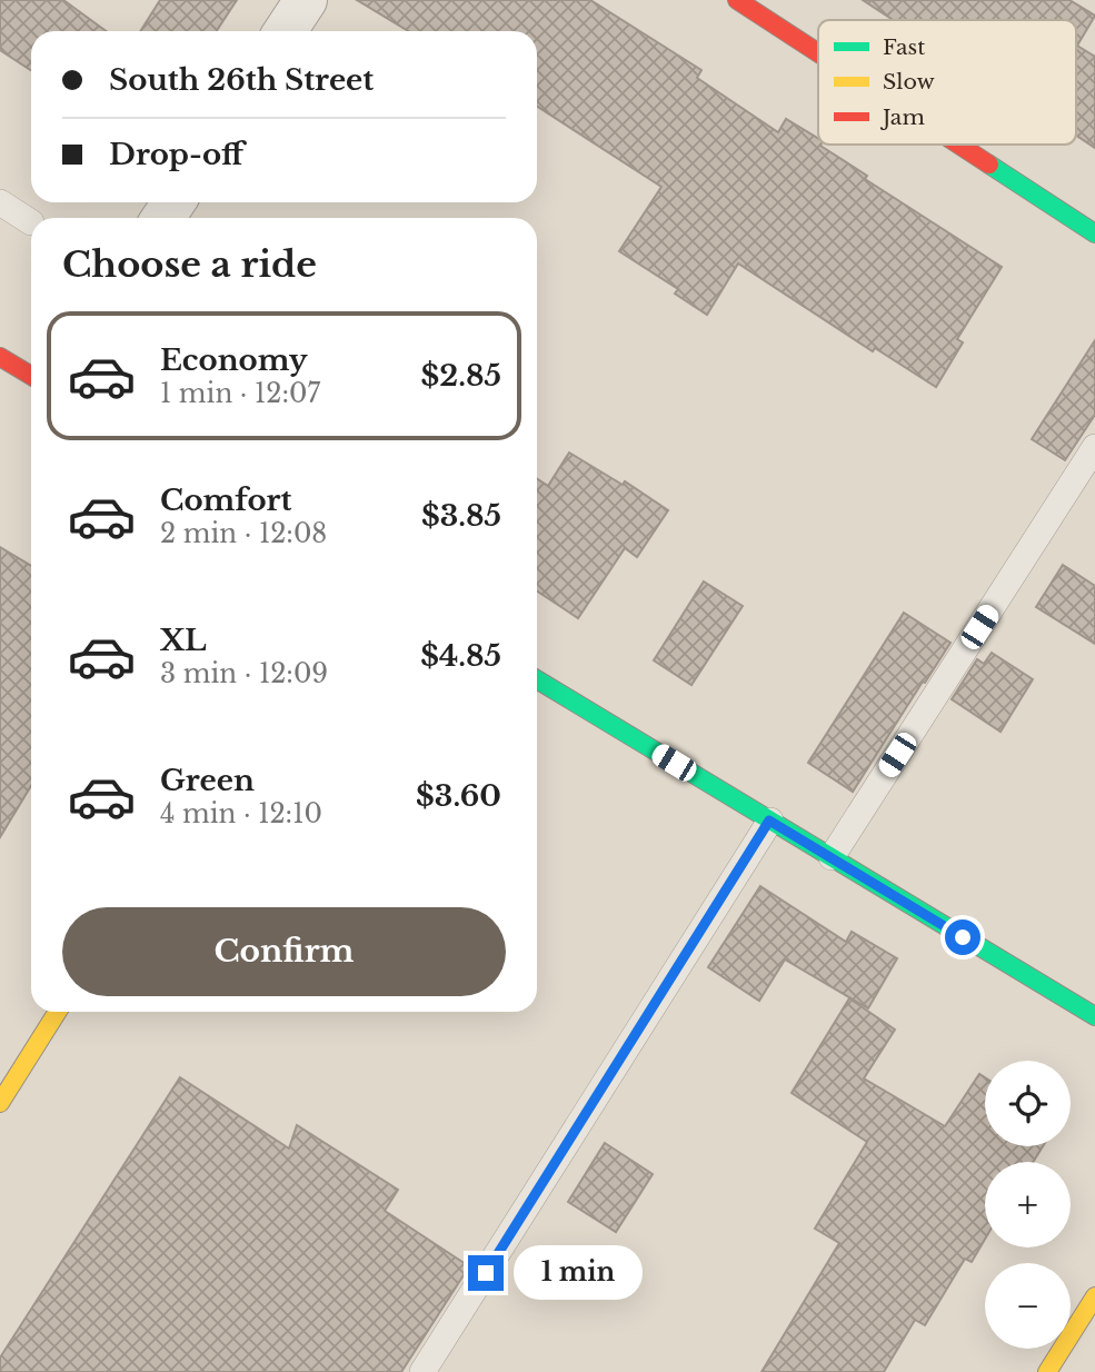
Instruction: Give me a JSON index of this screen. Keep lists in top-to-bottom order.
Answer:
{
  "legend": ["Fast", "Slow", "Jam"],
  "page": {
    "banner": ["South 26th Street", "Drop-off"],
    "heading": "Choose a ride",
    "list": [
      {
        "name": "Economy",
        "note": "1 min · 12:07",
        "value": "$2.85"
      },
      {
        "name": "Comfort",
        "note": "2 min · 12:08",
        "value": "$3.85"
      },
      {
        "name": "XL",
        "note": "3 min · 12:09",
        "value": "$4.85"
      },
      {
        "name": "Green",
        "note": "4 min · 12:10",
        "value": "$3.60"
      }
    ],
    "buttons": "Confirm",
    "map_buttons": ["+", "−"],
    "bubble": "1 min"
  }
}
